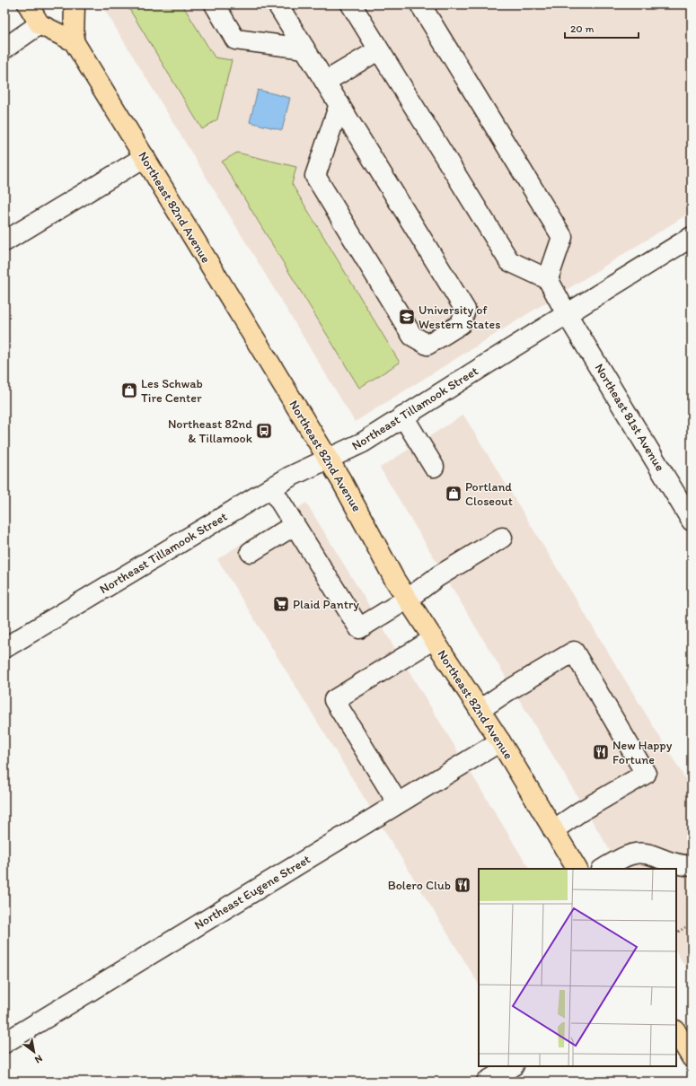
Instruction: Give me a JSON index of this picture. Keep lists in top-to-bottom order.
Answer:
{
  "streets": {
    "main road": ["Northeast 82nd Avenue"],
    "street": ["Northeast Tillamook Street", "Northeast 81st Avenue", "Northeast Eugene Street"]
  },
  "crossings": [
    ["Northeast 82nd Avenue", "Northeast Tillamook Street"],
    ["Northeast 82nd Avenue", "Northeast Eugene Street"],
    ["Northeast Tillamook Street", "Northeast 81st Avenue"]
  ],
  "places": {
    "school or university": ["University of Western States"],
    "shop": ["Les Schwab Tire Center", "Portland Closeout"],
    "bus stop": ["Northeast 82nd & Tillamook"],
    "supermarket": ["Plaid Pantry"],
    "restaurant": ["New Happy Fortune", "Bolero Club"]
  },
  "scale_bar": "20 m",
  "north": "bottom right"
}
